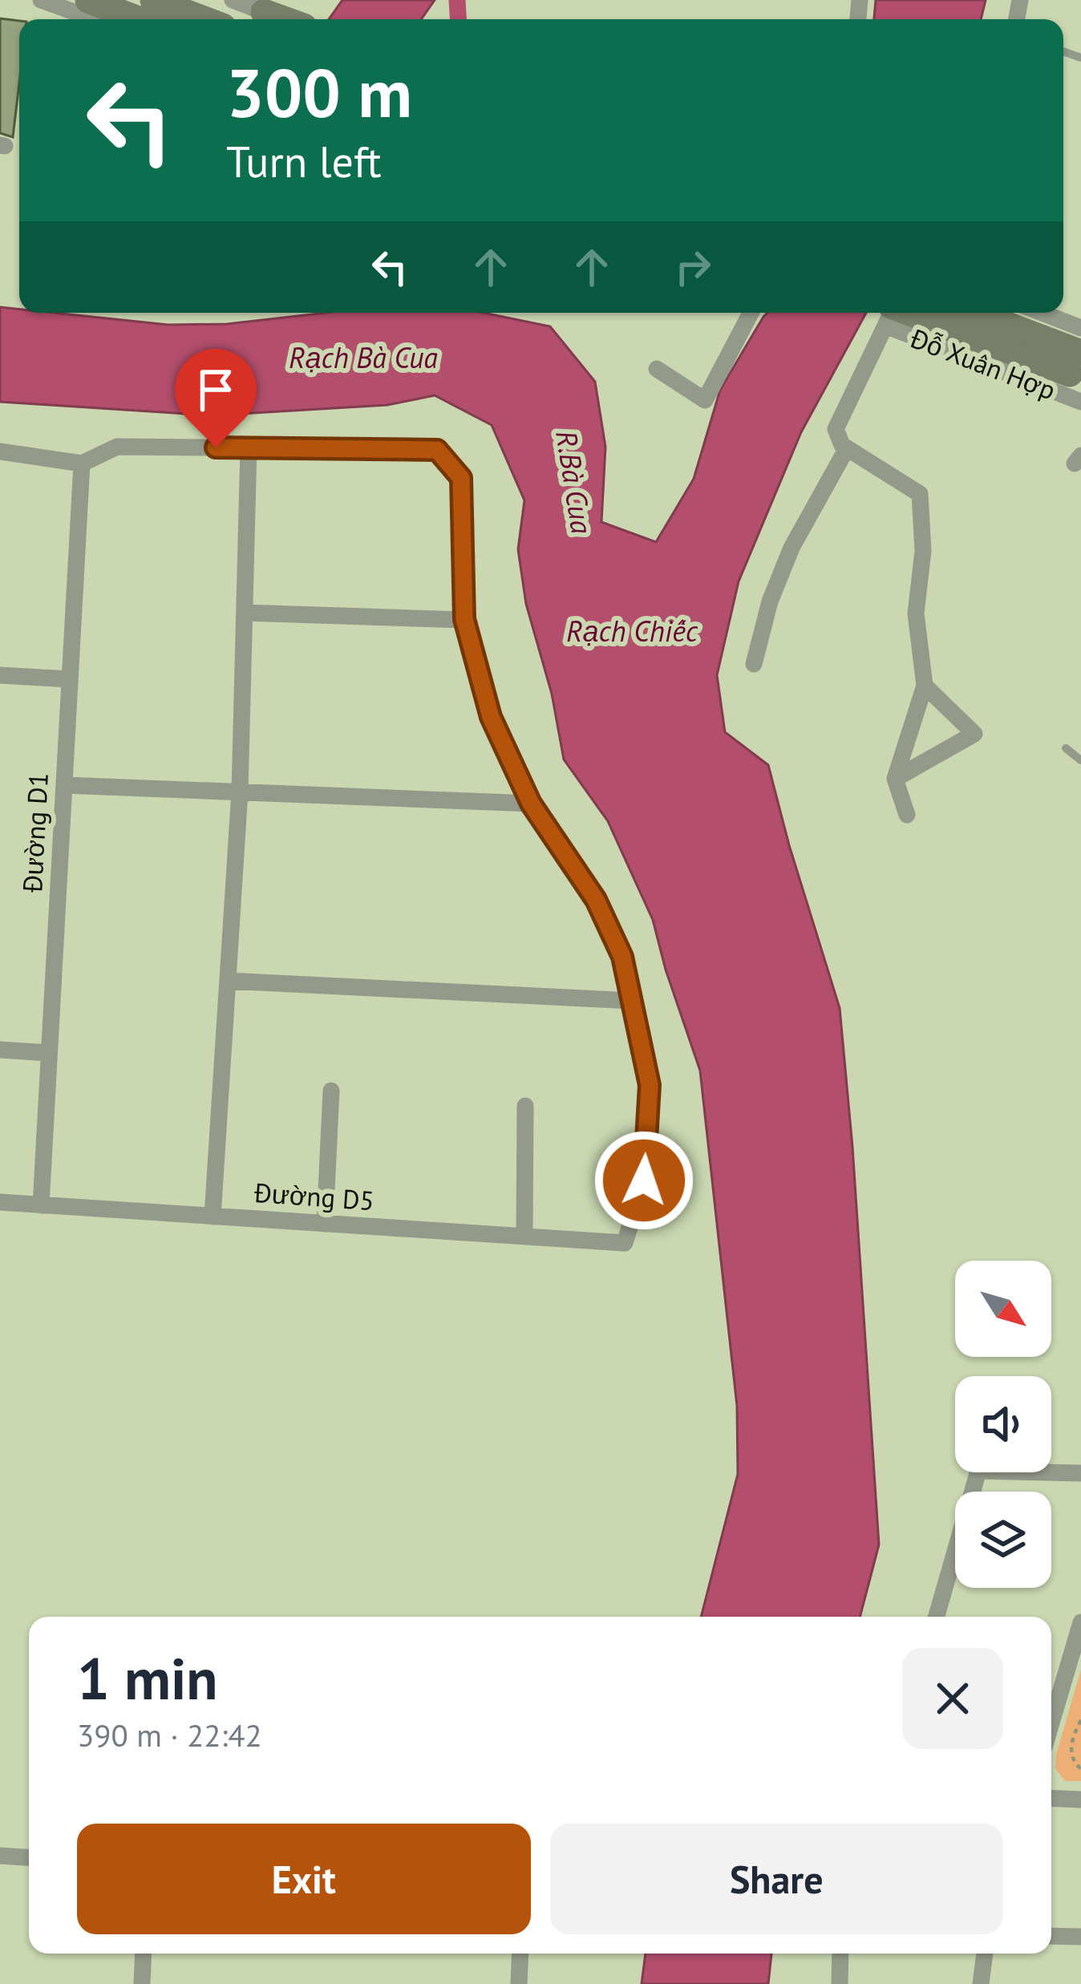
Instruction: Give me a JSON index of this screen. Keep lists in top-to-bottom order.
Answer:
{
  "streets": {
    "street": ["Đỗ Xuân Hợp", "Đường D1", "Đường D5"]
  },
  "crossings": [
    ["Đường D1", "Đường D5"]
  ],
  "water": ["Rạch Bà Cua", "R.Bà Cua", "Rạch Chiếc"],
  "north": "bottom right",
  "page": {
    "turn": ["300 m", "Turn left"],
    "heading": ["1 min", "390 m · 22:42"],
    "buttons": ["Exit", "Share"]
  }
}
